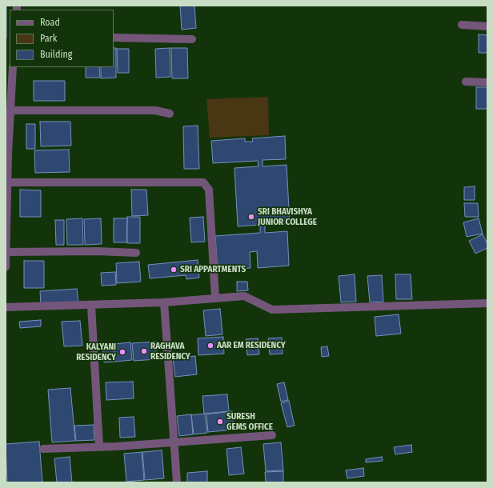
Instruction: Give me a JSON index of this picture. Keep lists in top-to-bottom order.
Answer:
{
  "places": [
    "SRI BHAVISHYA JUNIOR COLLEGE",
    "SRI APPARTMENTS",
    "AAR EM RESIDENCY",
    "RAGHAVA RESIDENCY",
    "KALYANI RESIDENCY",
    "SURESH GEMS OFFICE"
  ],
  "legend": ["Road", "Park", "Building"]
}
